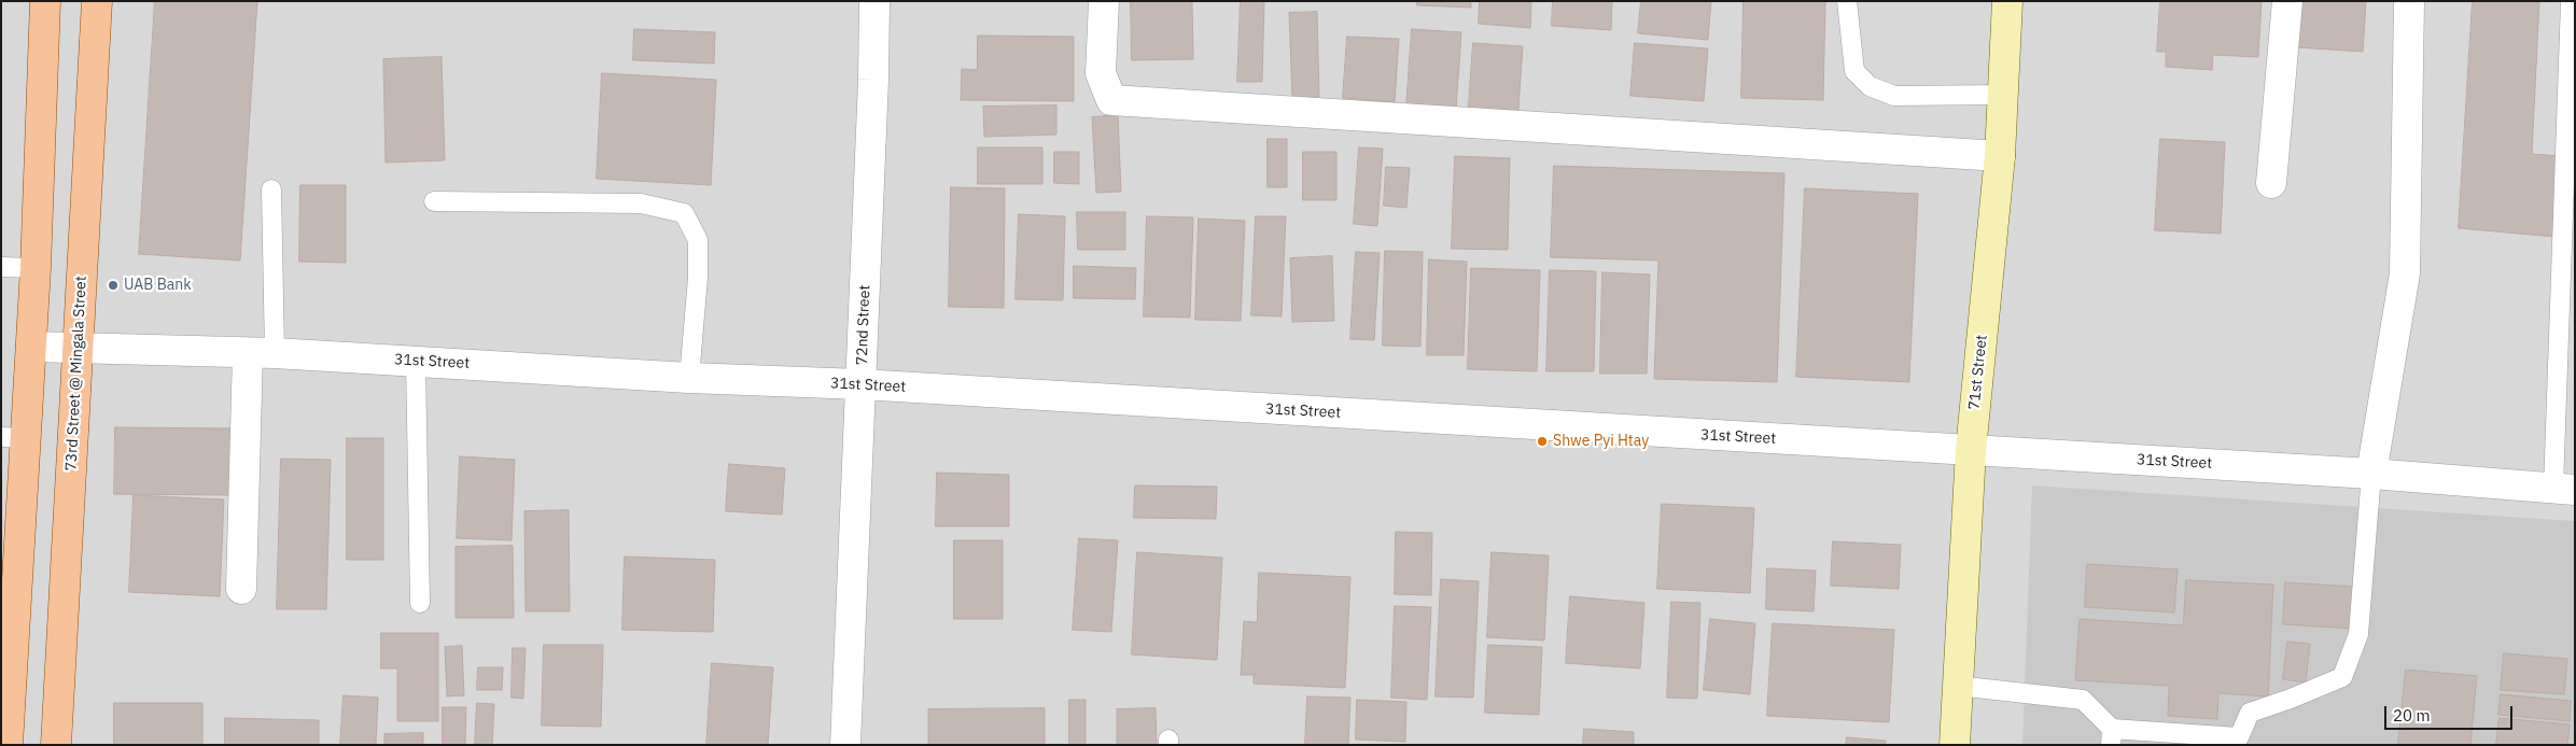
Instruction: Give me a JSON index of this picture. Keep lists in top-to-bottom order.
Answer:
{
  "streets": {
    "main road": ["71st Street", "73rd Street @ Mingala Street"],
    "street": ["72nd Street", "31st Street"]
  },
  "crossings": [
    ["72nd Street", "31st Street"],
    ["31st Street", "71st Street"],
    ["31st Street", "73rd Street @ Mingala Street"]
  ],
  "places": ["UAB Bank", "Shwe Pyi Htay"],
  "scale_bar": "20 m"
}
